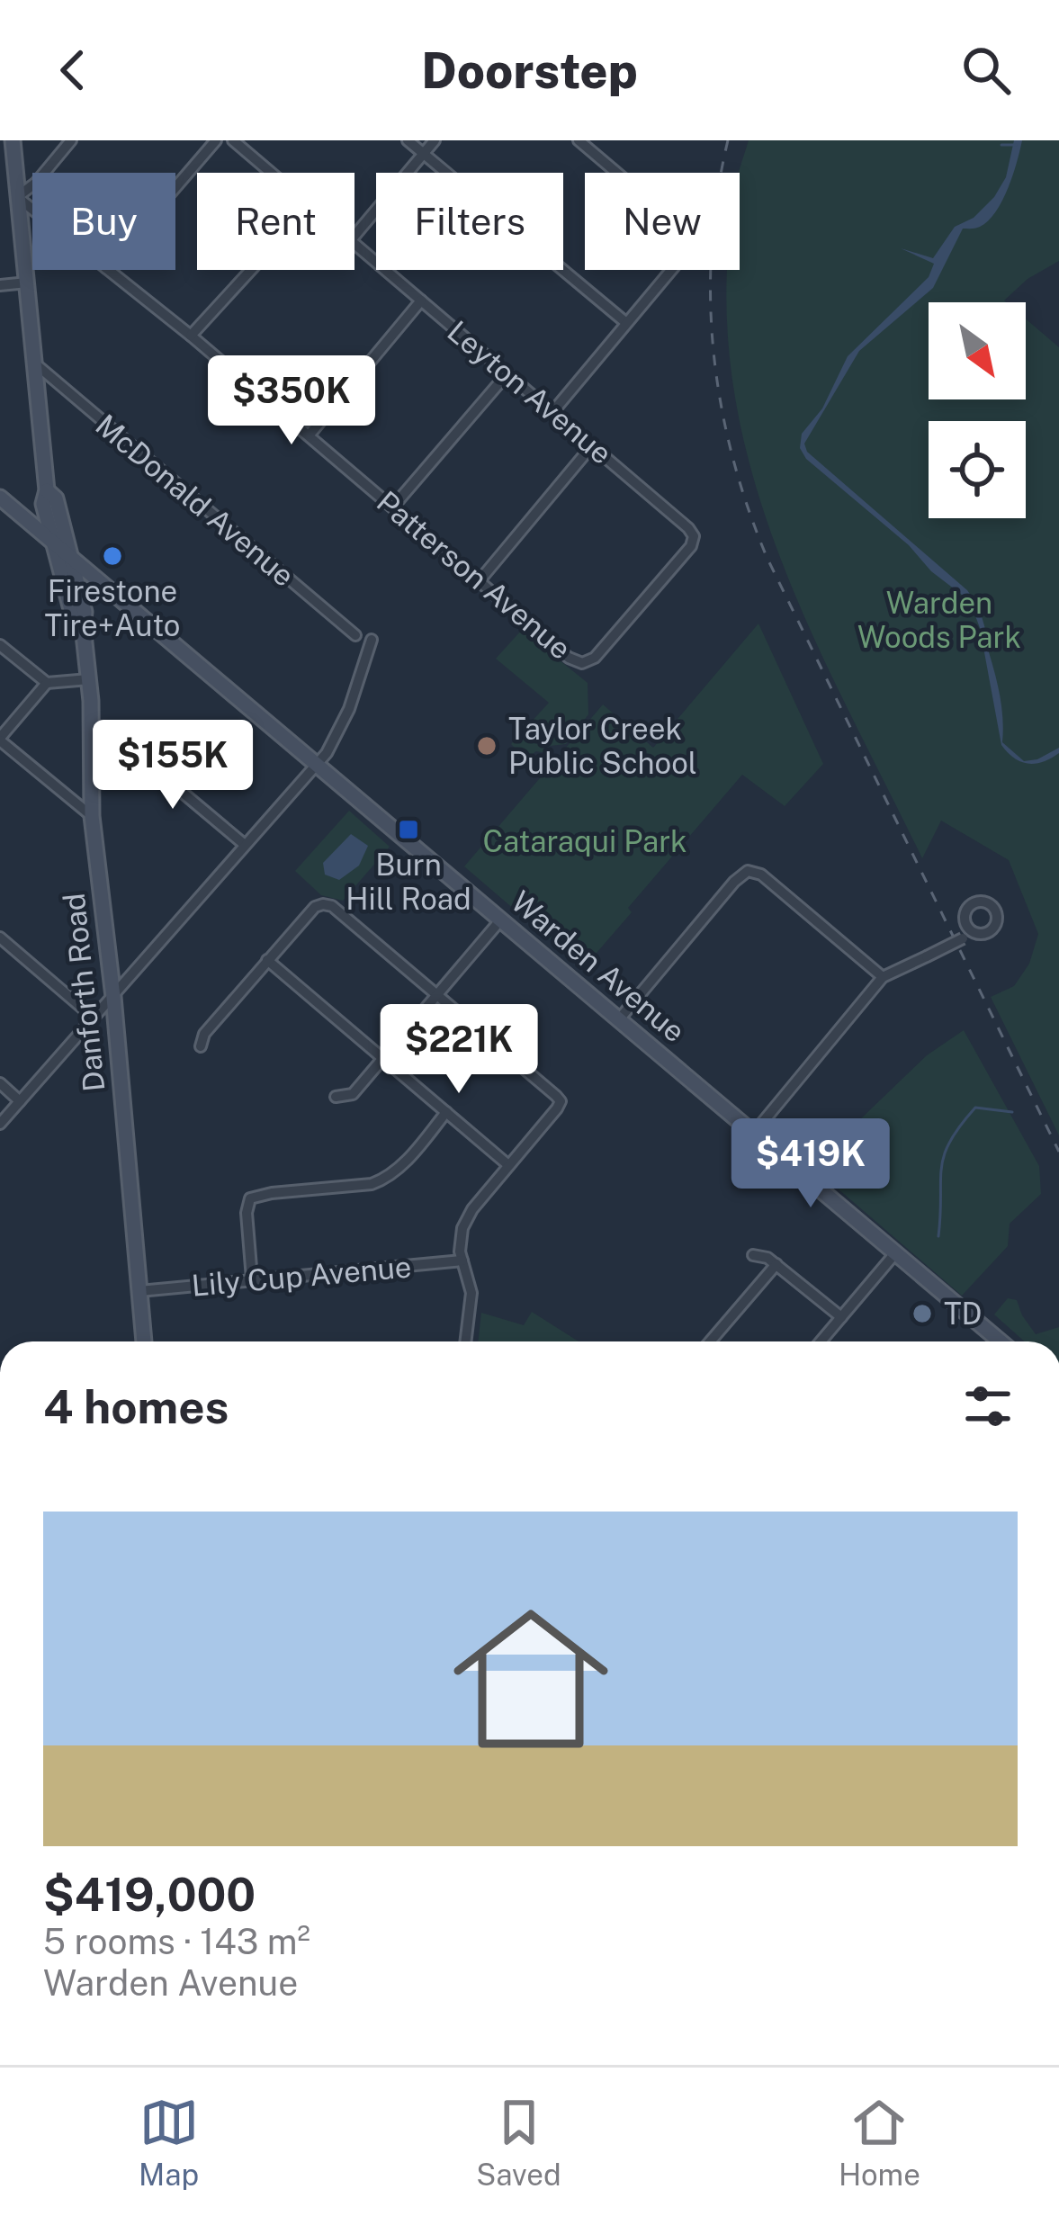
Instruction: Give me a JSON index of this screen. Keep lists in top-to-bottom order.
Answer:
{
  "streets": {
    "main road": ["Warden Avenue", "Danforth Road"],
    "street": [
      "Leyton Avenue",
      "McDonald Avenue",
      "Patterson Avenue",
      "Lily Cup Avenue"
    ]
  },
  "crossings": [
    ["Leyton Avenue", "Patterson Avenue"],
    ["McDonald Avenue", "Danforth Road"],
    ["Patterson Avenue", "Danforth Road"],
    ["Warden Avenue", "Danforth Road"],
    ["Danforth Road", "Lily Cup Avenue"]
  ],
  "parks": ["Warden Woods Park", "Cataraqui Park"],
  "places": {
    "other": ["Firestone Tire+Auto", "Taylor Creek Public School", "TD"],
    "transit": ["Burn Hill Road"]
  },
  "north": "bottom right",
  "page": {
    "header": "Doorstep",
    "chip": [
      "Buy",
      "Rent",
      "Filters",
      "New"
    ],
    "price": [
      "$350K",
      "$155K",
      "$221K",
      "$419K"
    ],
    "heading": "4 homes",
    "list": [
      {
        "name": "$419,000",
        "note": "5 rooms · 143 m² · Warden Avenue"
      }
    ],
    "tabs": ["Map", "Saved", "Home"]
  }
}
